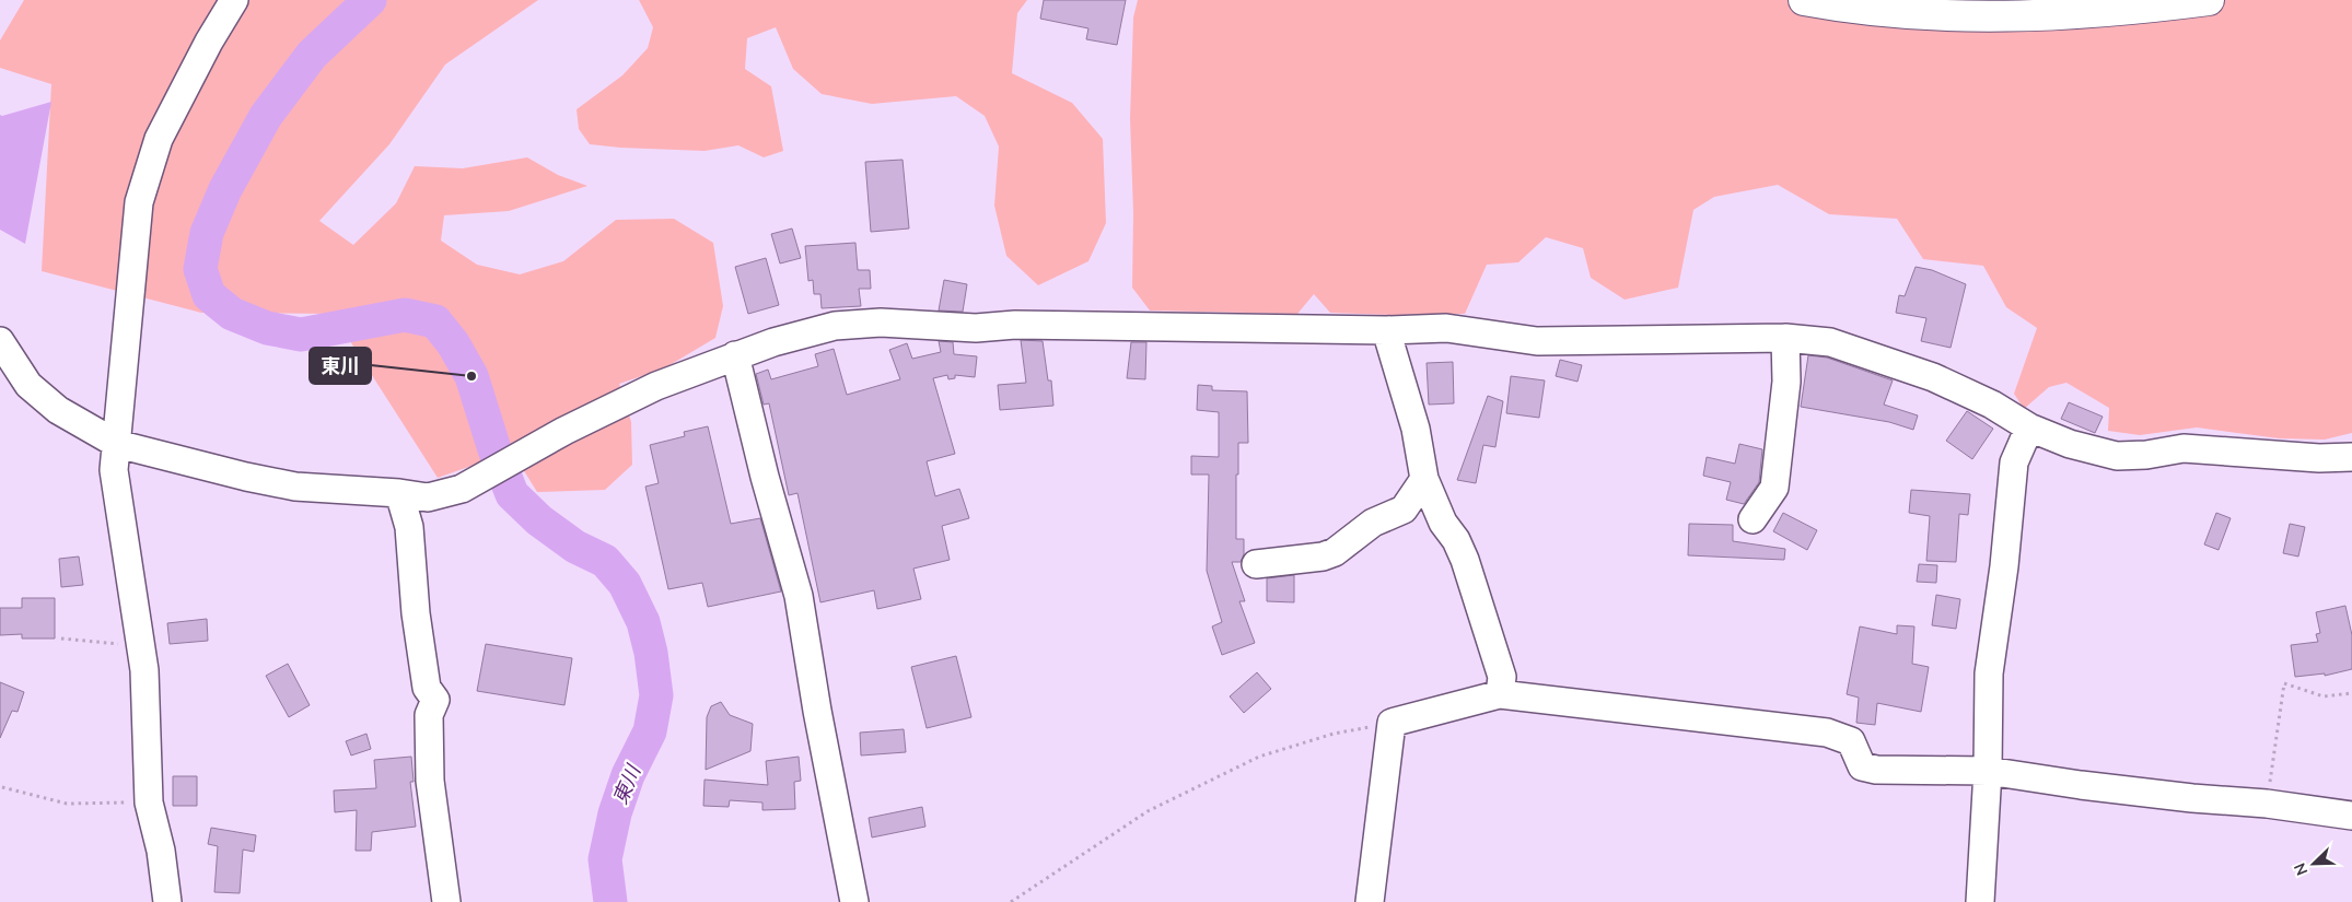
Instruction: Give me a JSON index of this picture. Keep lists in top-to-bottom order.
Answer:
{
  "water": ["東川"],
  "places": ["東川"],
  "north": "bottom left"
}
